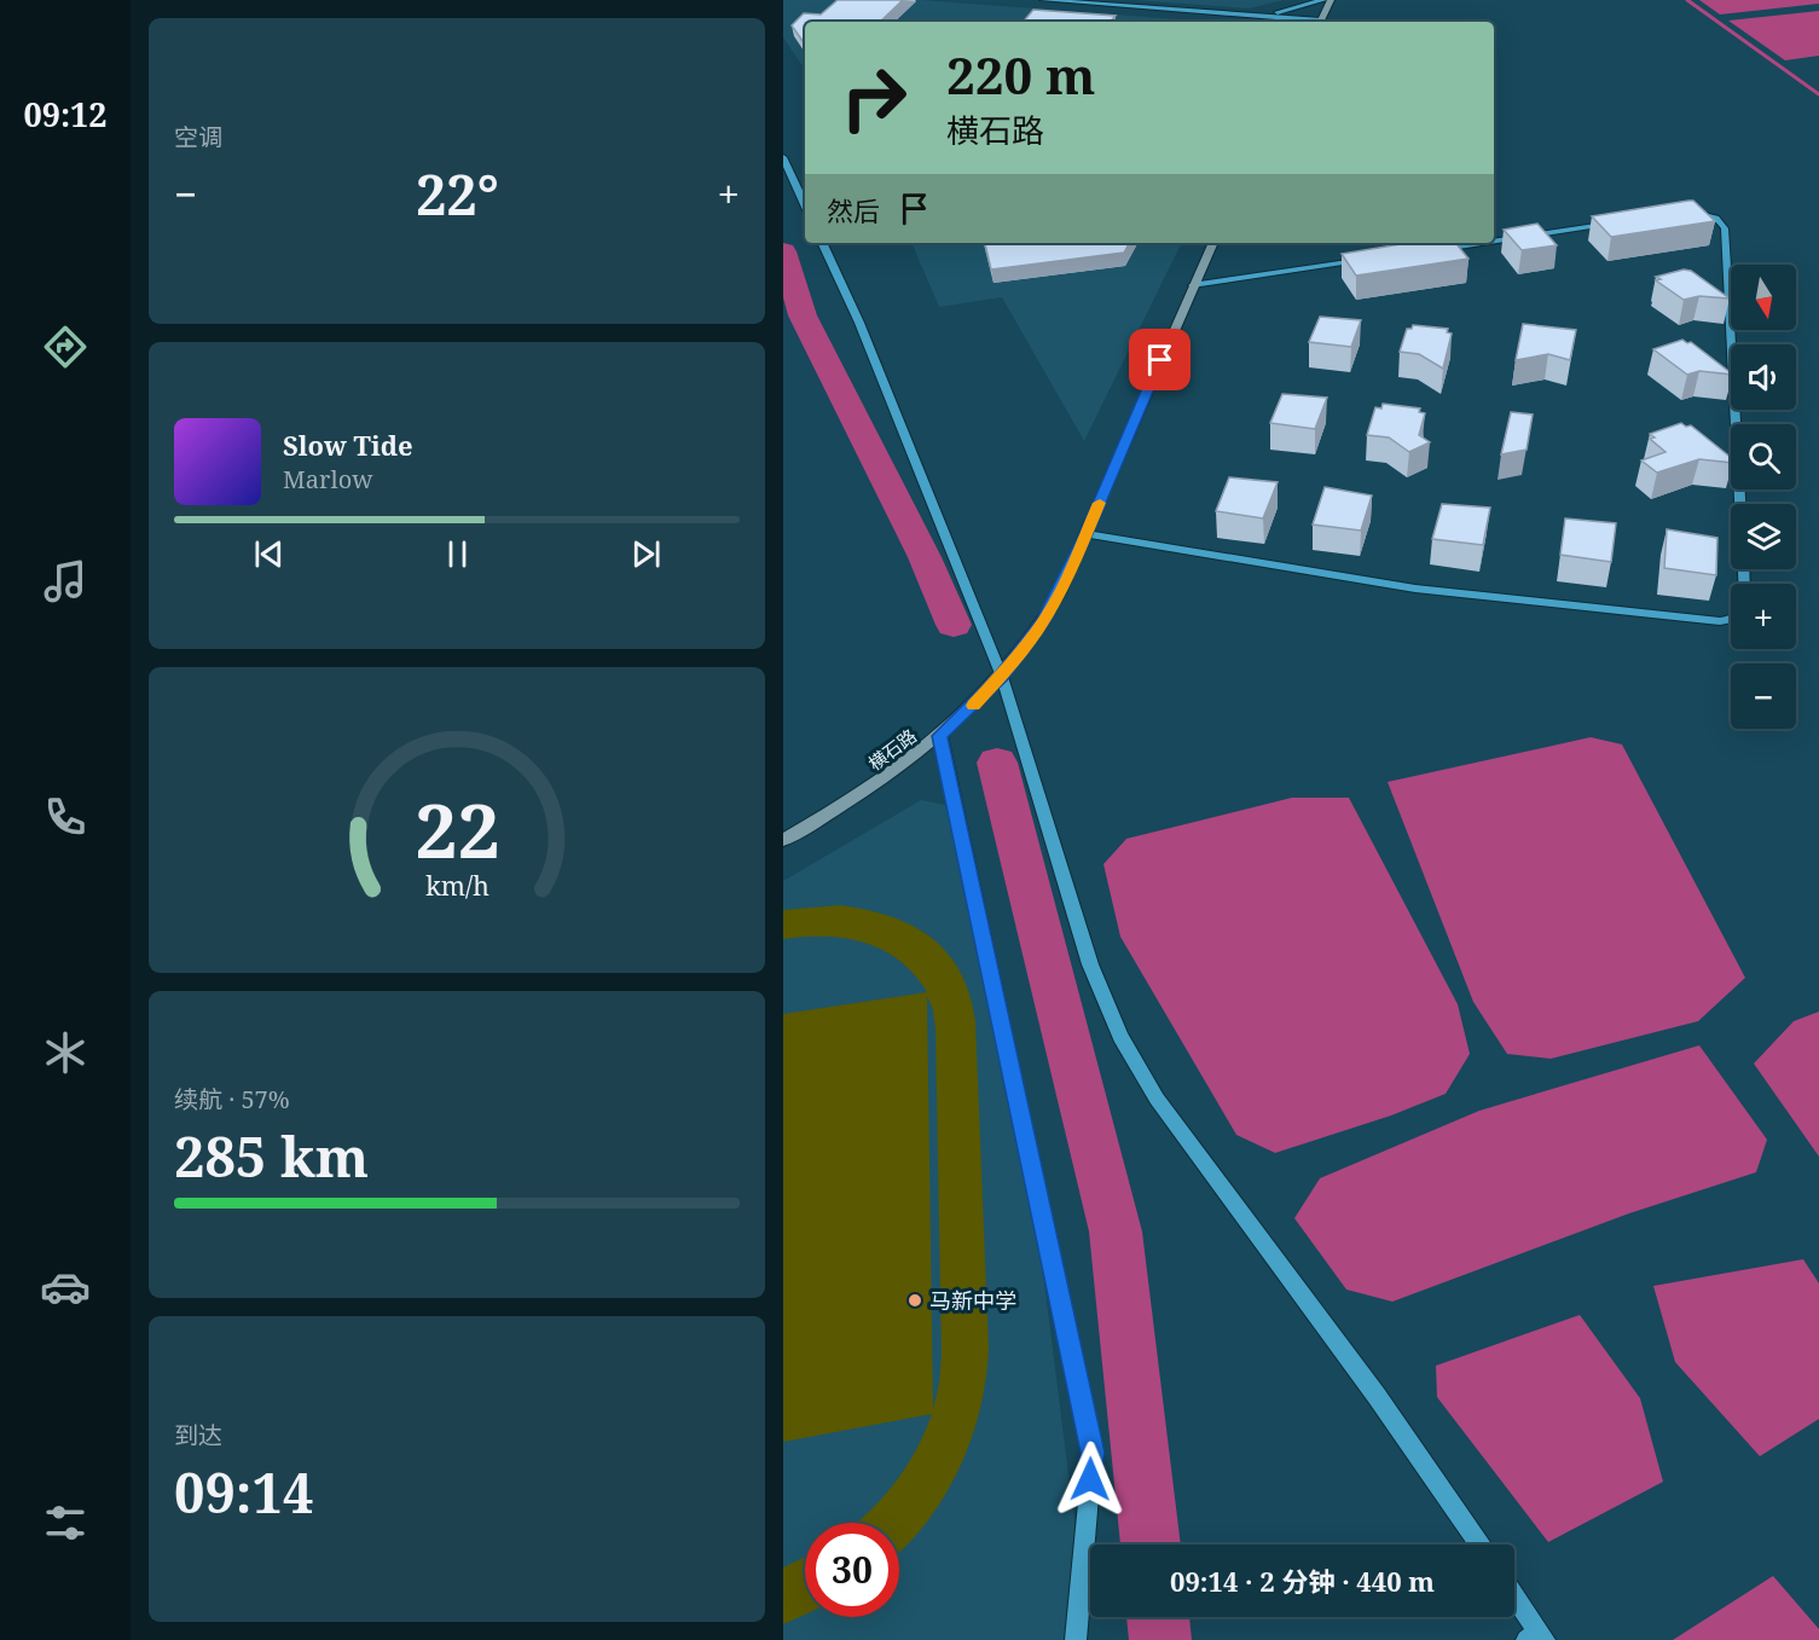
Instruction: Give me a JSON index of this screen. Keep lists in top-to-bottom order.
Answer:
{
  "streets": {
    "main road": ["横石路"]
  },
  "places": ["马新中学"],
  "north": "bottom",
  "page": {
    "tabs": "09:12",
    "tile": [
      "空调",
      ["续航 · 57%", "285 km"],
      ["到达", "09:14"]
    ],
    "turn": ["220 m", "横石路"],
    "heat": ["−", "22°", "+"],
    "then": "然后",
    "map_buttons": ["+", "−"],
    "song": ["Slow Tide", "Marlow"],
    "limit": "30",
    "trip": "09:14 · 2 分钟 · 440 m",
    "gauge": ["22", "km/h"]
  }
}
